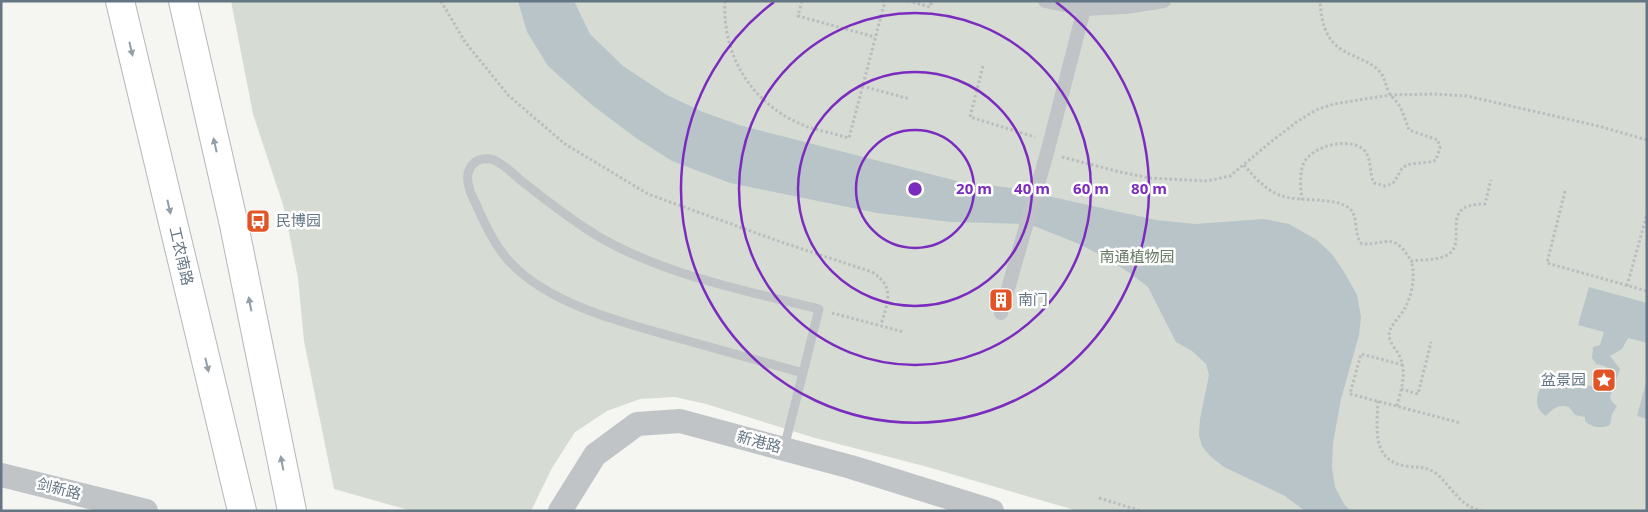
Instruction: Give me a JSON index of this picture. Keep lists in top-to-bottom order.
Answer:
{
  "streets": {
    "main road": ["工农南路"],
    "street": ["新港路", "剑新路"]
  },
  "parks": ["南通植物园"],
  "places": {
    "bus stop": ["民博园"],
    "building": ["南门"],
    "place": ["盆景园"]
  },
  "rings": [
    "20 m",
    "40 m",
    "60 m",
    "80 m"
  ]
}
